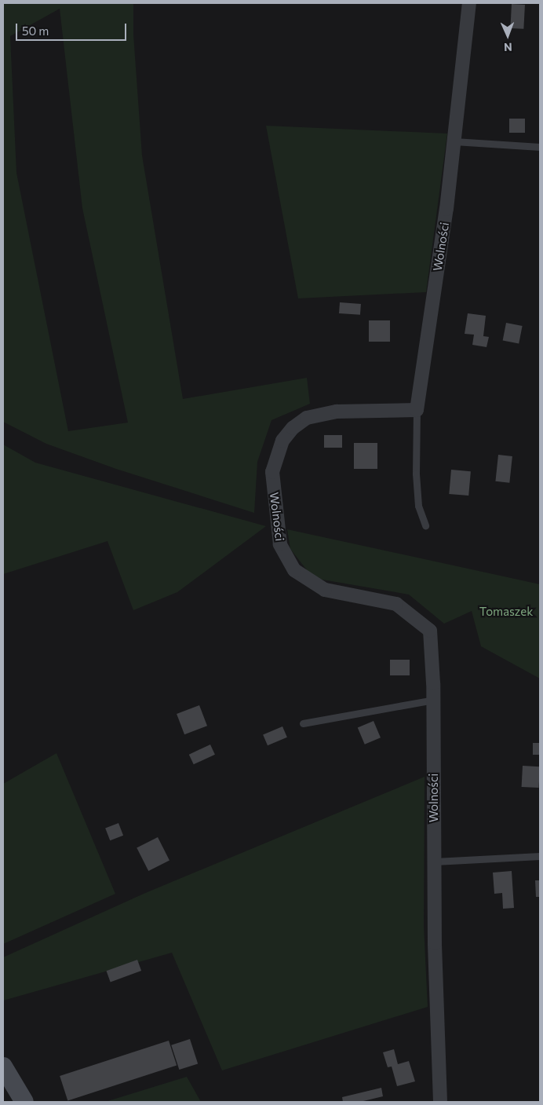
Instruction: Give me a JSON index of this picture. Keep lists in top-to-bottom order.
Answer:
{
  "streets": {
    "street": ["Wolności"]
  },
  "parks": ["Tomaszek"],
  "scale_bar": "50 m",
  "north": "bottom"
}
